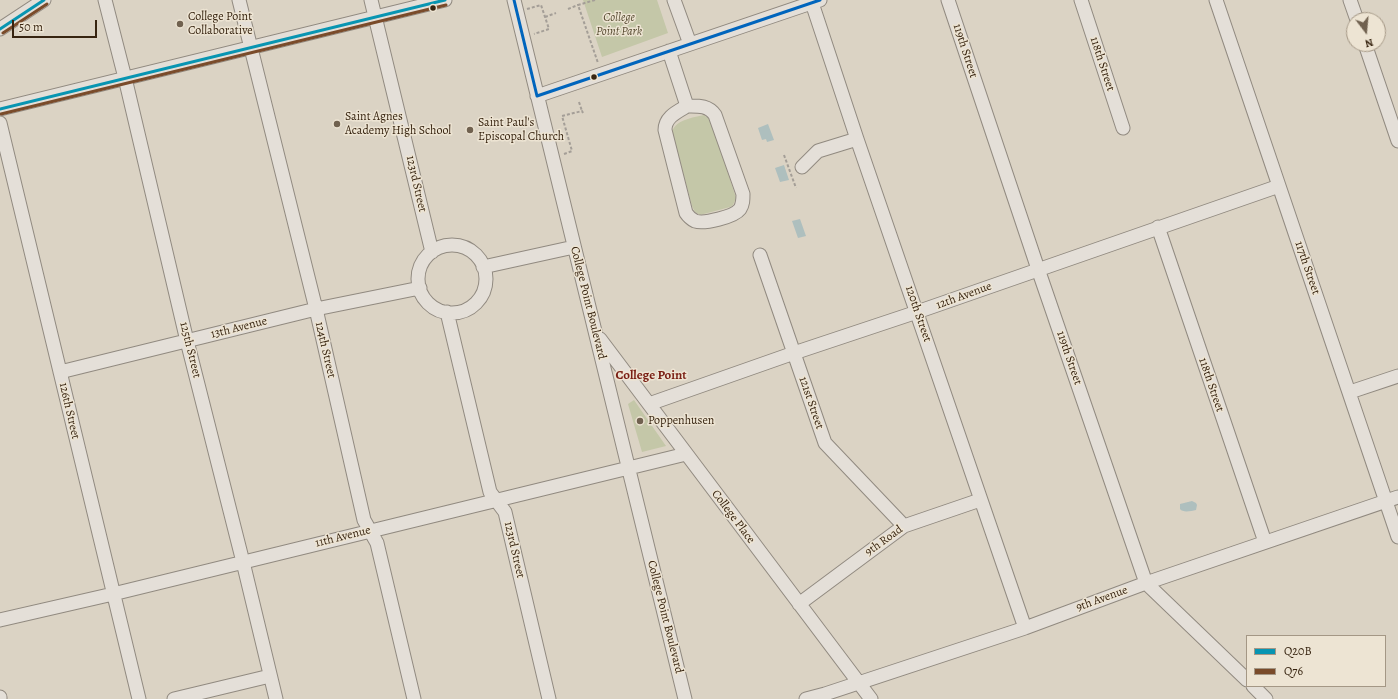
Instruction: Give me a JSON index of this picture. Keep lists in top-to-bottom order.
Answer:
{
  "streets": {
    "street": [
      "119th Street",
      "118th Street",
      "123rd Street",
      "117th Street",
      "12th Avenue",
      "College Point Boulevard",
      "120th Street",
      "13th Avenue",
      "125th Street",
      "124th Street",
      "121st Street",
      "126th Street",
      "College Place",
      "11th Avenue",
      "9th Road",
      "9th Avenue"
    ]
  },
  "crossings": [
    ["119th Street", "12th Avenue"],
    ["119th Street", "9th Avenue"],
    ["118th Street", "12th Avenue"],
    ["118th Street", "9th Avenue"],
    ["123rd Street", "13th Avenue"],
    ["123rd Street", "11th Avenue"],
    ["117th Street", "12th Avenue"],
    ["117th Street", "9th Avenue"],
    ["12th Avenue", "120th Street"],
    ["12th Avenue", "121st Street"],
    ["12th Avenue", "College Place"],
    ["College Point Boulevard", "College Place"],
    ["College Point Boulevard", "11th Avenue"],
    ["120th Street", "9th Road"],
    ["120th Street", "9th Avenue"],
    ["13th Avenue", "125th Street"],
    ["13th Avenue", "124th Street"],
    ["13th Avenue", "126th Street"],
    ["125th Street", "11th Avenue"],
    ["124th Street", "11th Avenue"],
    ["121st Street", "9th Road"],
    ["126th Street", "11th Avenue"],
    ["College Place", "11th Avenue"],
    ["College Place", "9th Road"],
    ["College Place", "9th Avenue"]
  ],
  "districts": ["College Point"],
  "parks": ["College Point Park"],
  "places": [
    "College Point Collaborative",
    "Saint Agnes Academy High School",
    "Saint Paul's Episcopal Church",
    "Poppenhusen"
  ],
  "lines": ["transit line Q20B", "transit line Q76"],
  "legend": ["Q20B", "Q76"],
  "scale_bar": "50 m",
  "north": "bottom"
}
